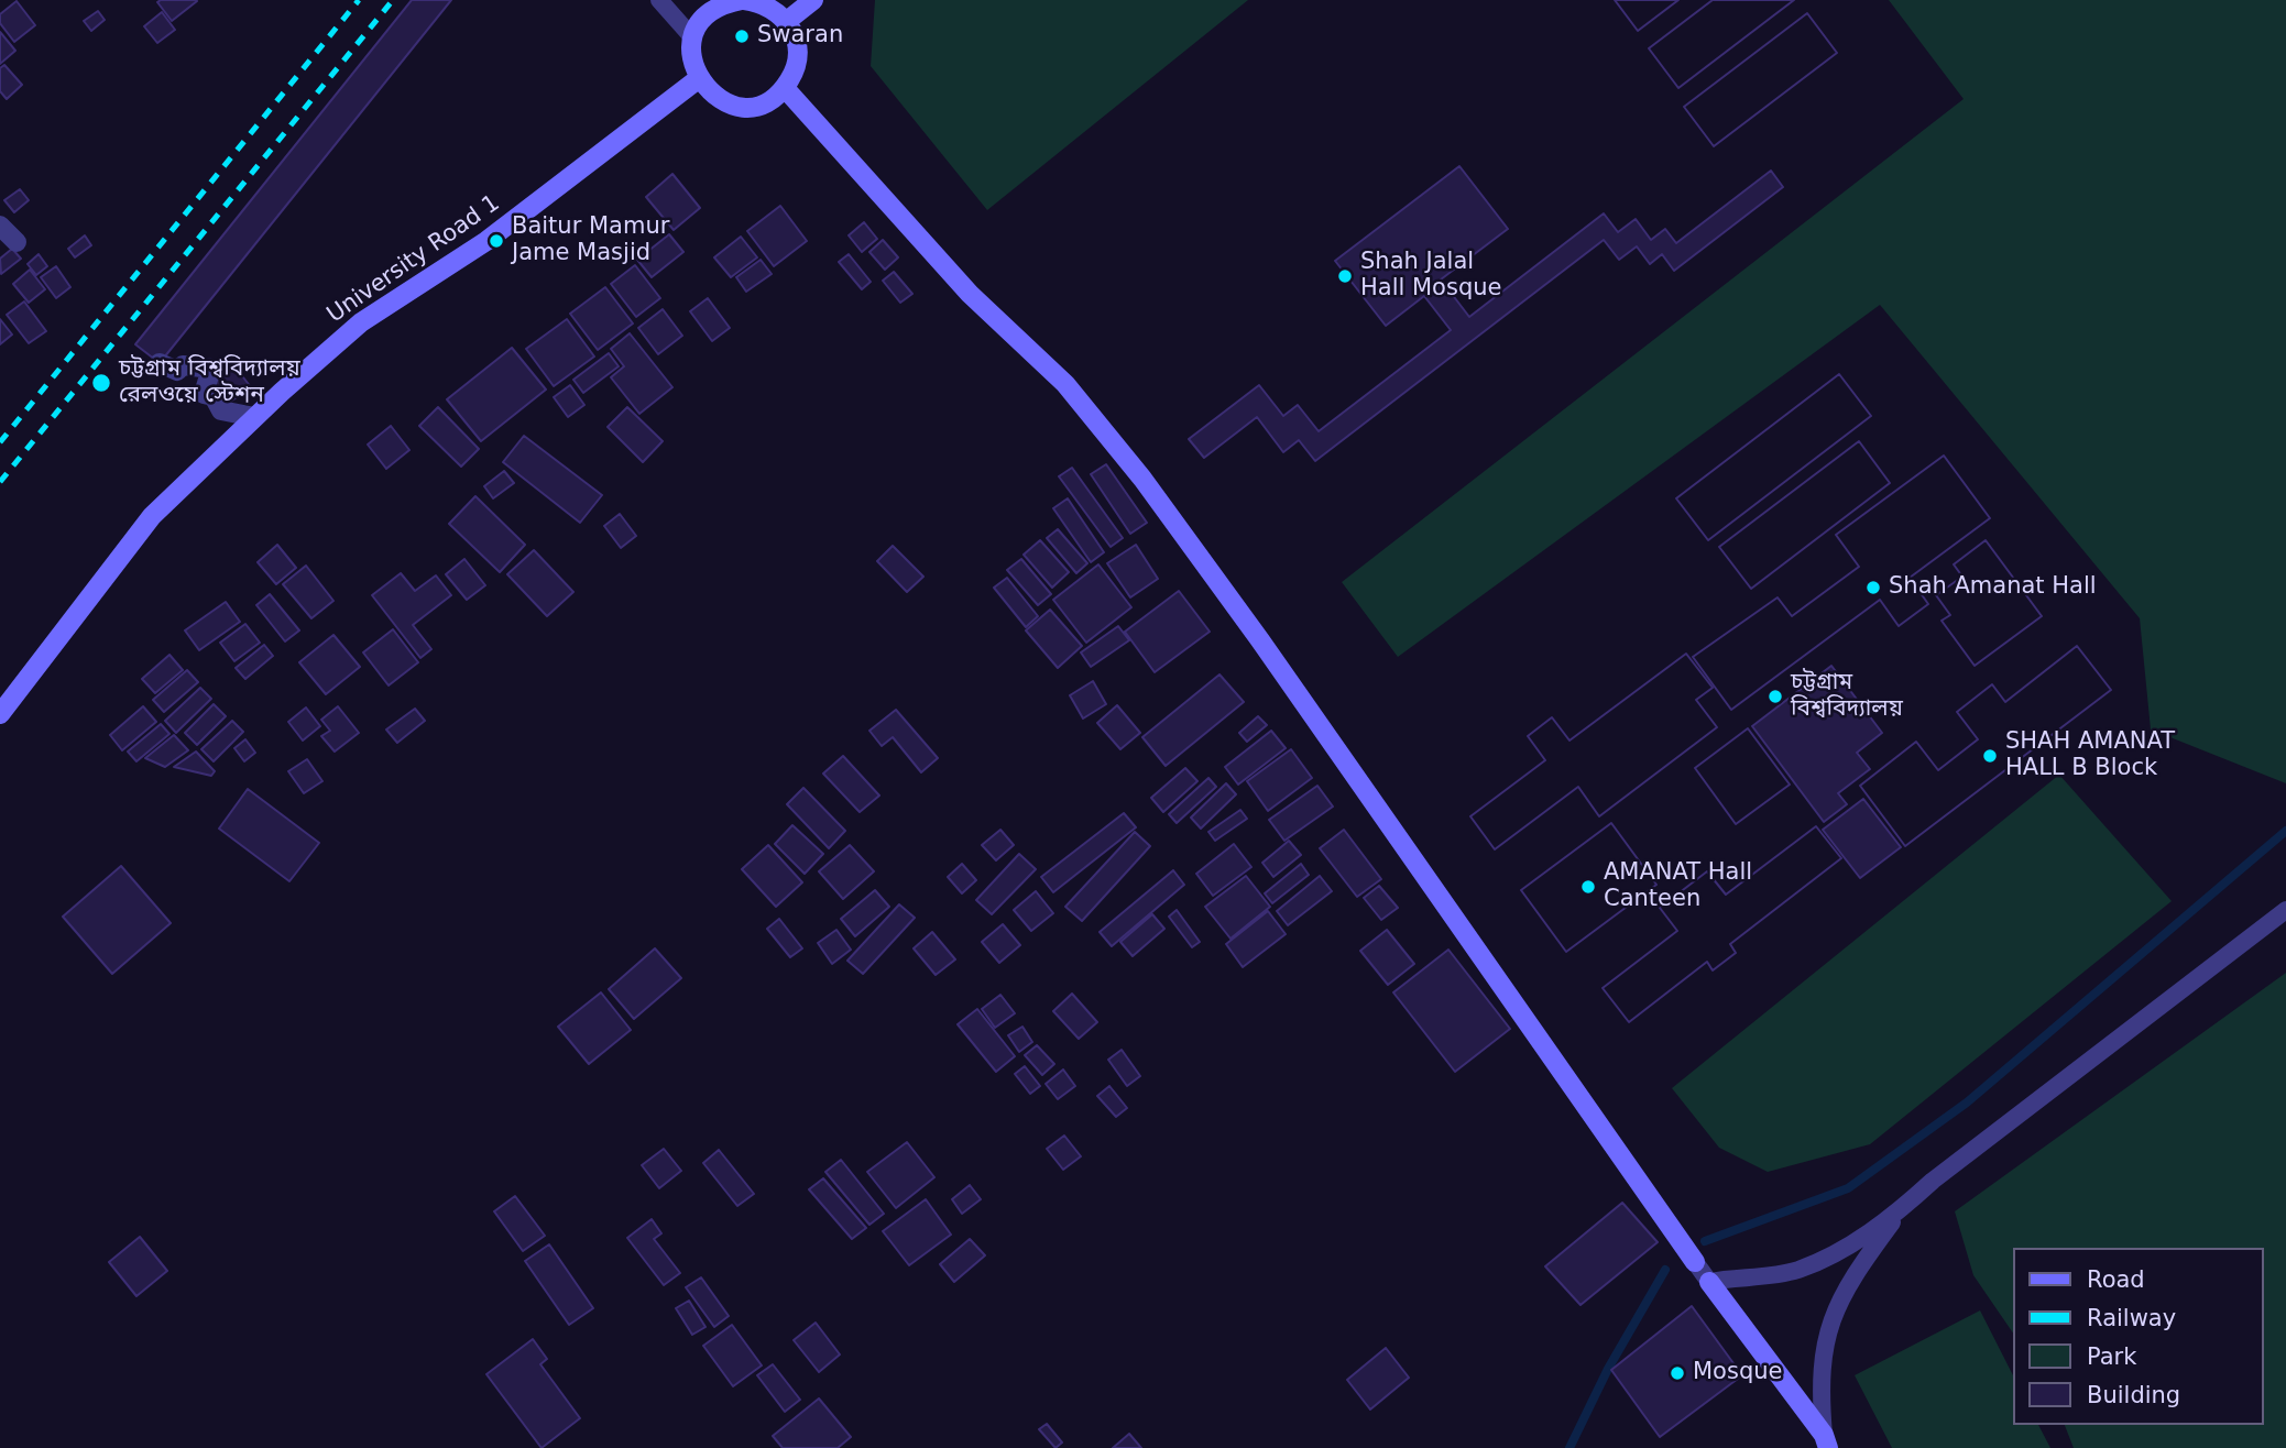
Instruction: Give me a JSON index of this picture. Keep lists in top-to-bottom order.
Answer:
{
  "streets": {
    "street": ["University Road 1"]
  },
  "places": [
    "Swaran",
    "Baitur Mamur Jame Masjid",
    "Shah Jalal Hall Mosque",
    "চট্টগ্রাম বিশ্ববিদ্যালয় রেলওয়ে স্টেশন",
    "Shah Amanat Hall",
    "চট্টগ্রাম বিশ্ববিদ্যালয়",
    "SHAH AMANAT HALL B Block",
    "AMANAT Hall Canteen",
    "Mosque"
  ],
  "legend": [
    "Road",
    "Railway",
    "Park",
    "Building"
  ]
}
